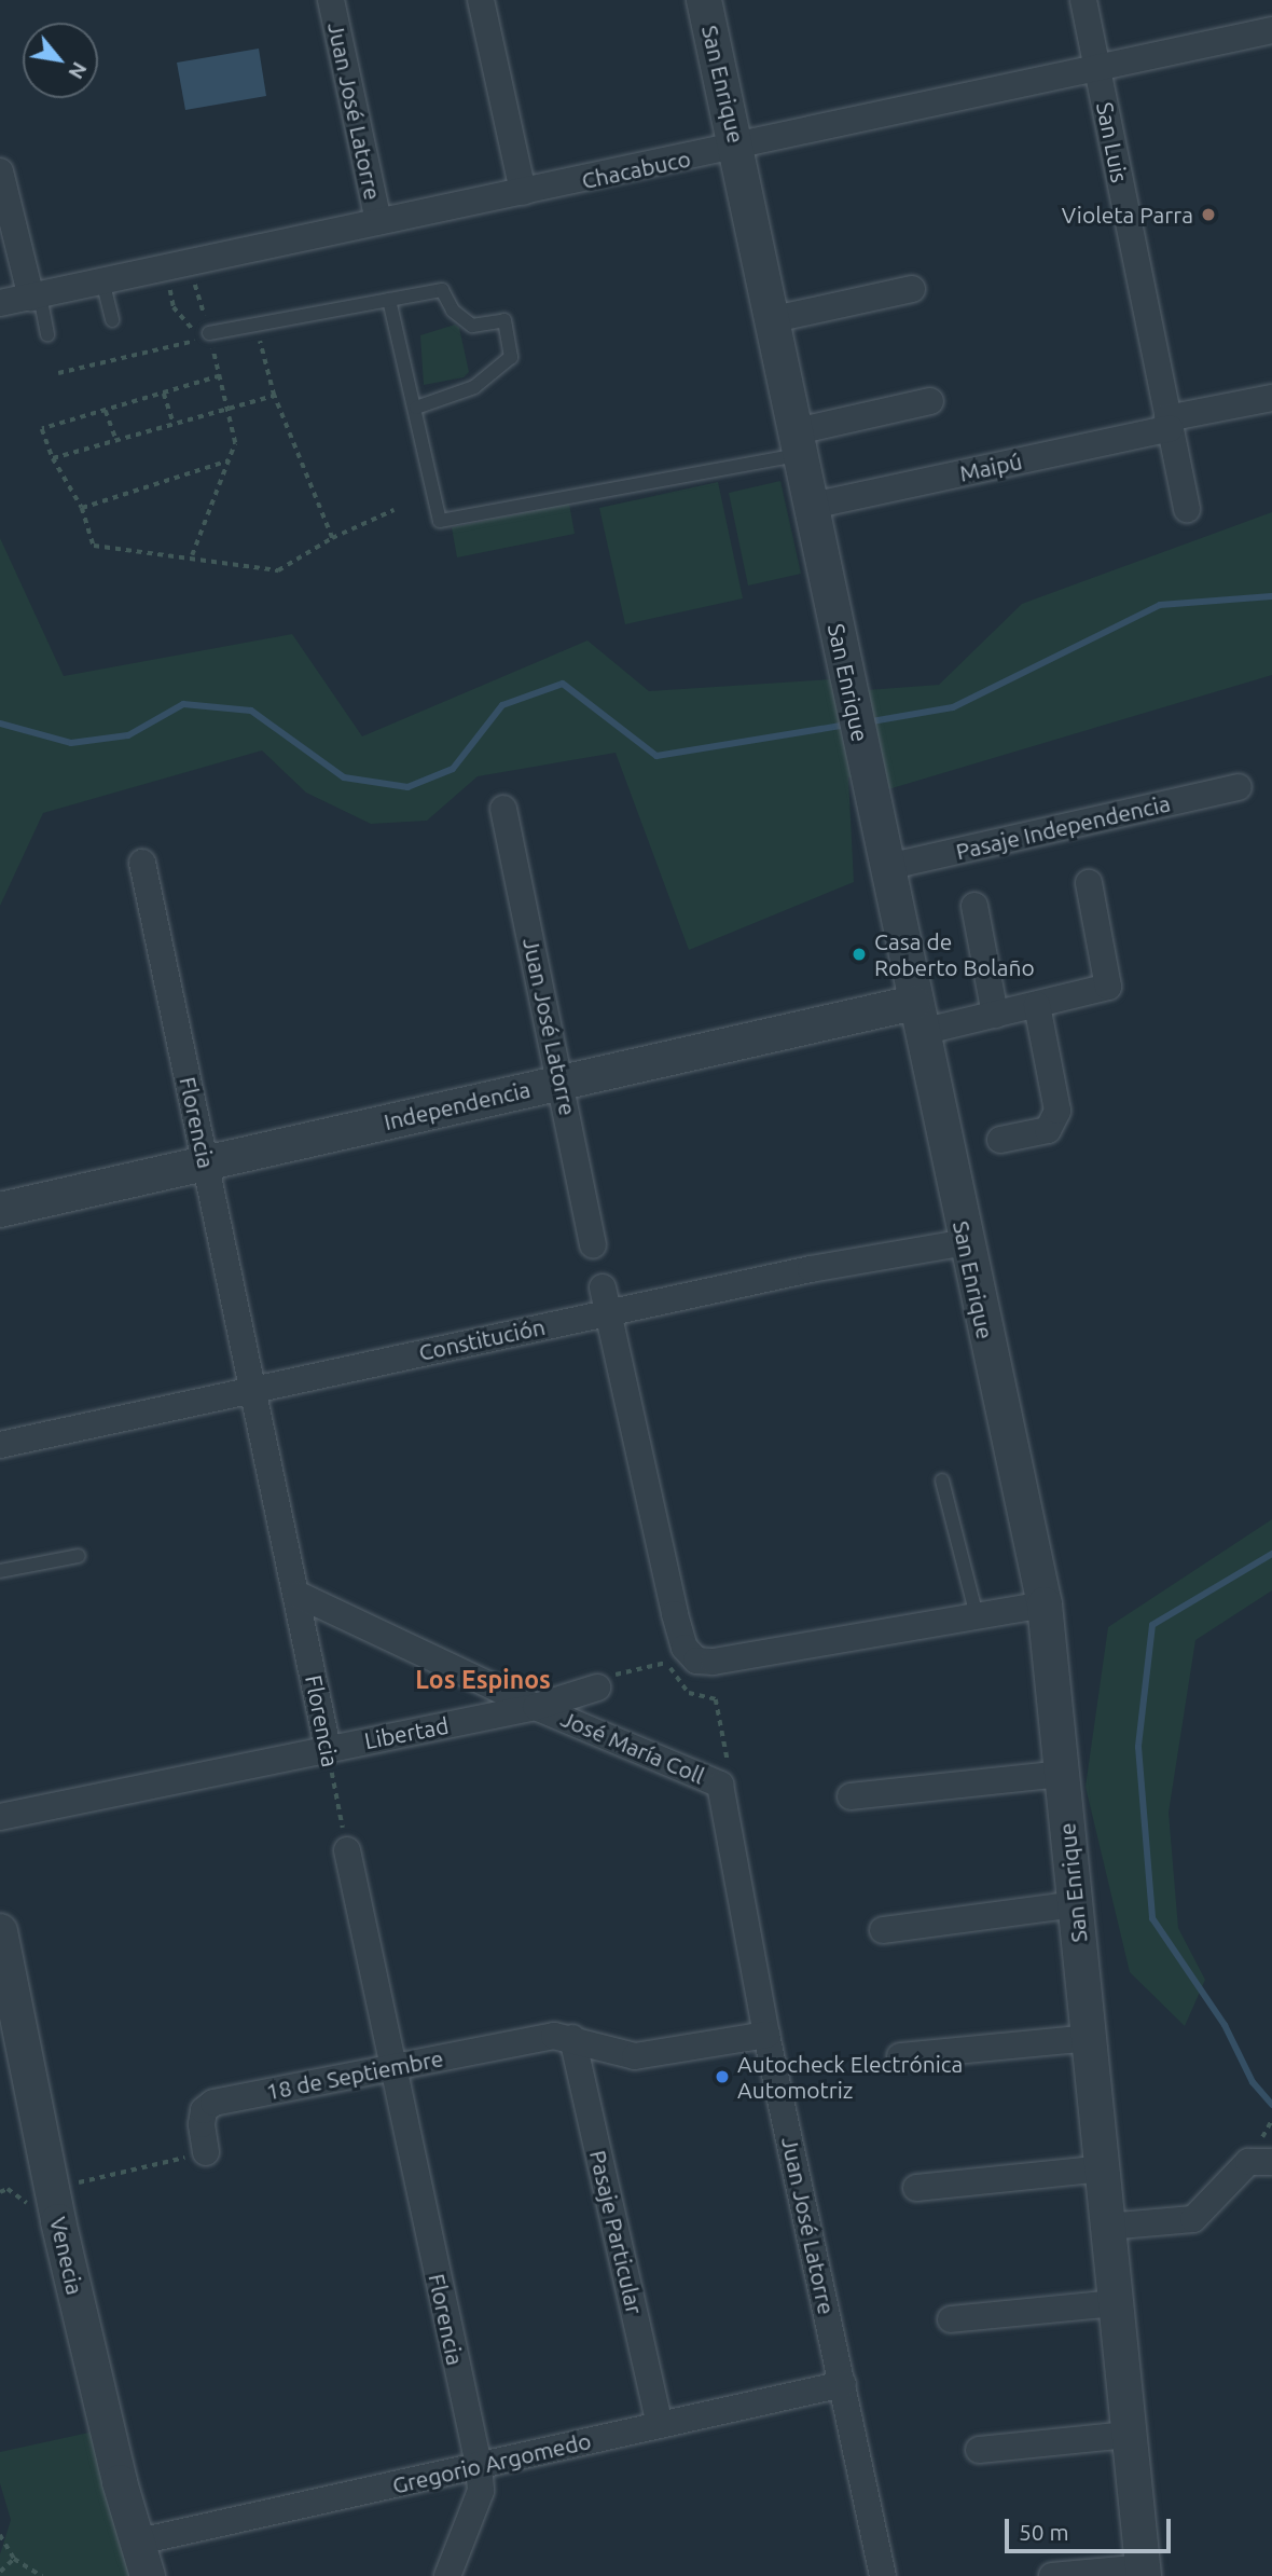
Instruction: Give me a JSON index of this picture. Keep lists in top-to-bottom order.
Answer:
{
  "streets": {
    "street": [
      "San Enrique",
      "Juan José Latorre",
      "San Luis",
      "Chacabuco",
      "Maipú",
      "Pasaje Independencia",
      "Independencia",
      "Florencia",
      "Constitución",
      "Libertad",
      "José María Coll",
      "18 de Septiembre",
      "Pasaje Particular",
      "Venecia",
      "Gregorio Argomedo"
    ]
  },
  "crossings": [
    ["San Enrique", "Chacabuco"],
    ["San Enrique", "Maipú"],
    ["San Enrique", "Pasaje Independencia"],
    ["San Enrique", "Independencia"],
    ["San Enrique", "Constitución"],
    ["Juan José Latorre", "Chacabuco"],
    ["Juan José Latorre", "Independencia"],
    ["Juan José Latorre", "José María Coll"],
    ["Juan José Latorre", "18 de Septiembre"],
    ["Juan José Latorre", "Gregorio Argomedo"],
    ["San Luis", "Chacabuco"],
    ["San Luis", "Maipú"],
    ["Independencia", "Florencia"],
    ["Florencia", "Constitución"],
    ["Florencia", "Libertad"],
    ["Florencia", "José María Coll"],
    ["Florencia", "18 de Septiembre"],
    ["Florencia", "Gregorio Argomedo"],
    ["Libertad", "José María Coll"],
    ["18 de Septiembre", "Pasaje Particular"],
    ["Pasaje Particular", "Gregorio Argomedo"],
    ["Venecia", "Gregorio Argomedo"]
  ],
  "districts": ["Los Espinos"],
  "places": ["Violeta Parra", "Casa de Roberto Bolaño", "Autocheck Electrónica Automotriz"],
  "scale_bar": "50 m",
  "north": "bottom right"
}
